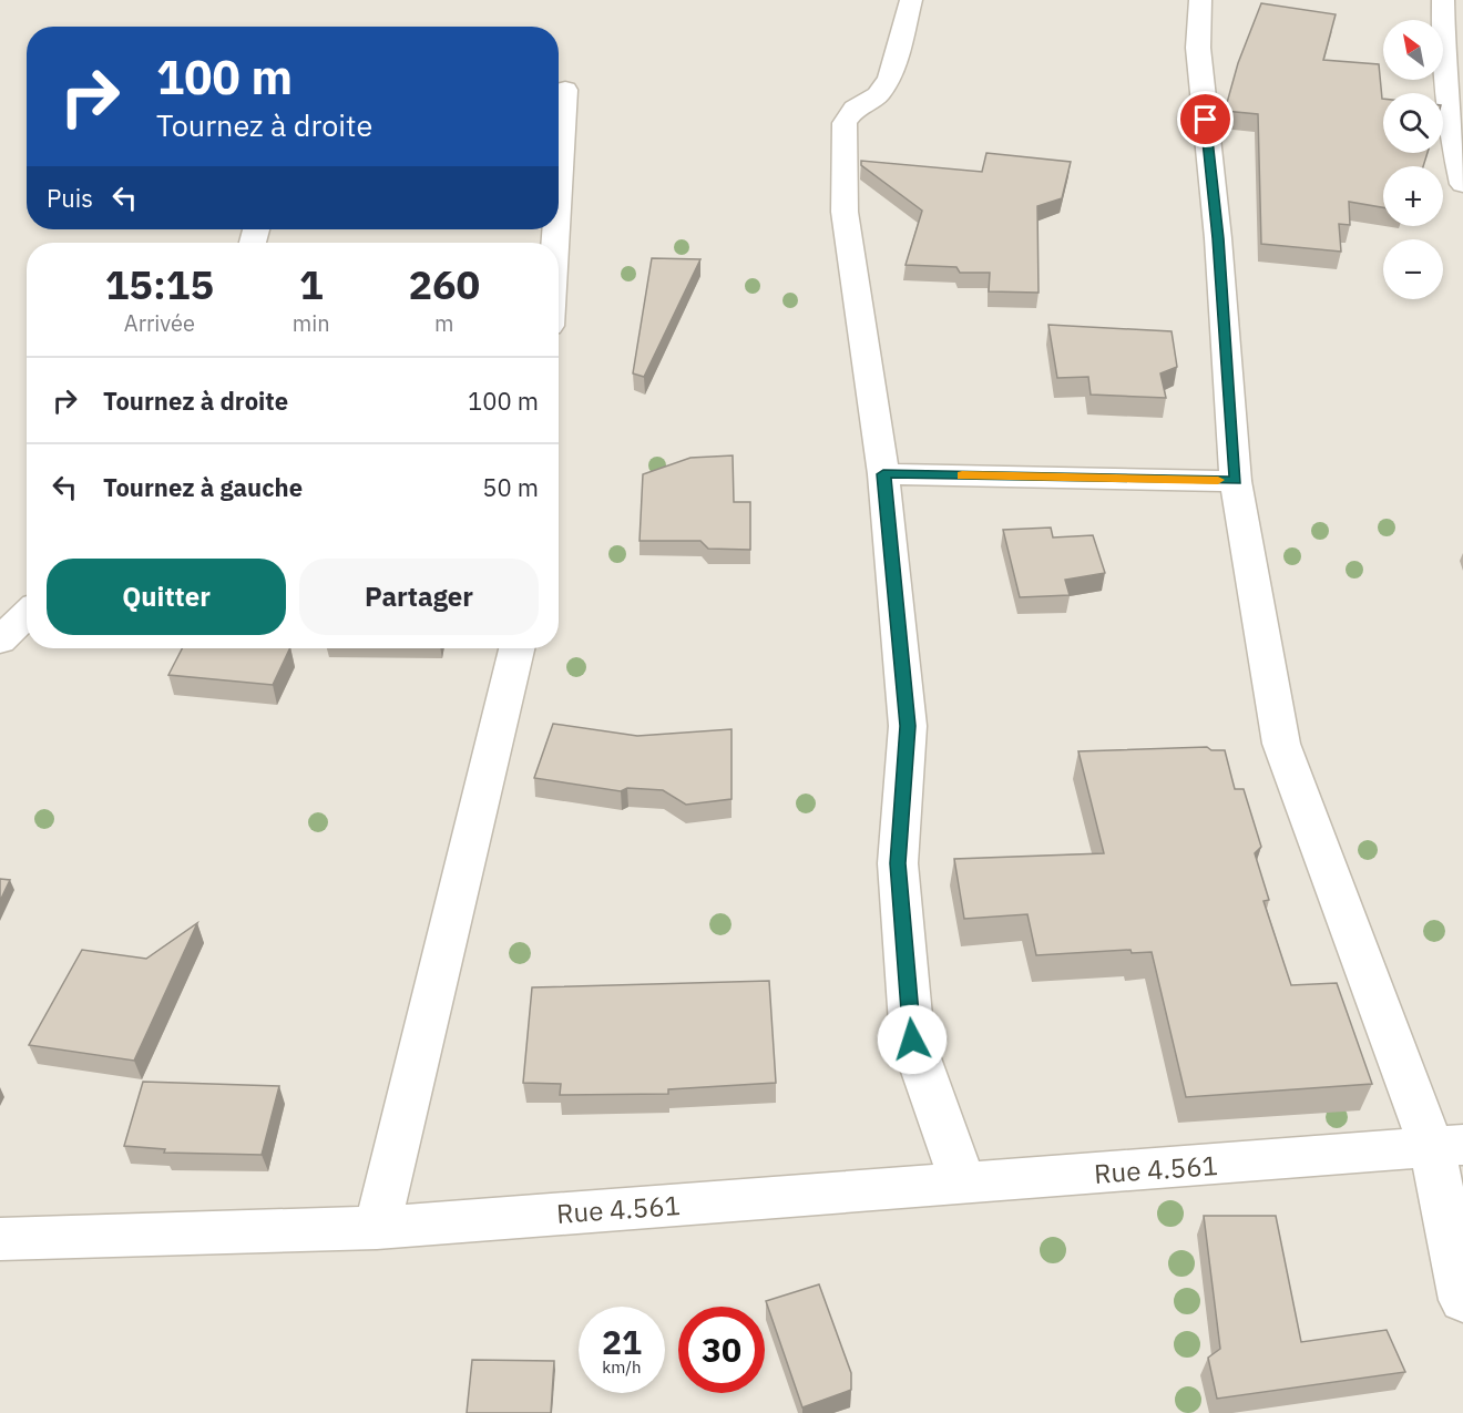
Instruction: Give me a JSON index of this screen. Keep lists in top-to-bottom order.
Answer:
{
  "streets": {
    "street": ["Rue 4.561"]
  },
  "north": "top left",
  "page": {
    "map_buttons": ["+", "−"],
    "turn": ["100 m", "Tournez à droite"],
    "then": "Puis",
    "eta": [
      "15:15",
      "Arrivée",
      "1",
      "min",
      "260",
      "m"
    ],
    "list": [
      {
        "name": "Tournez à droite",
        "value": "100 m"
      },
      {
        "name": "Tournez à gauche",
        "value": "50 m"
      }
    ],
    "buttons": ["Quitter", "Partager"],
    "speed": "21 km/h",
    "limit": "30"
  }
}
